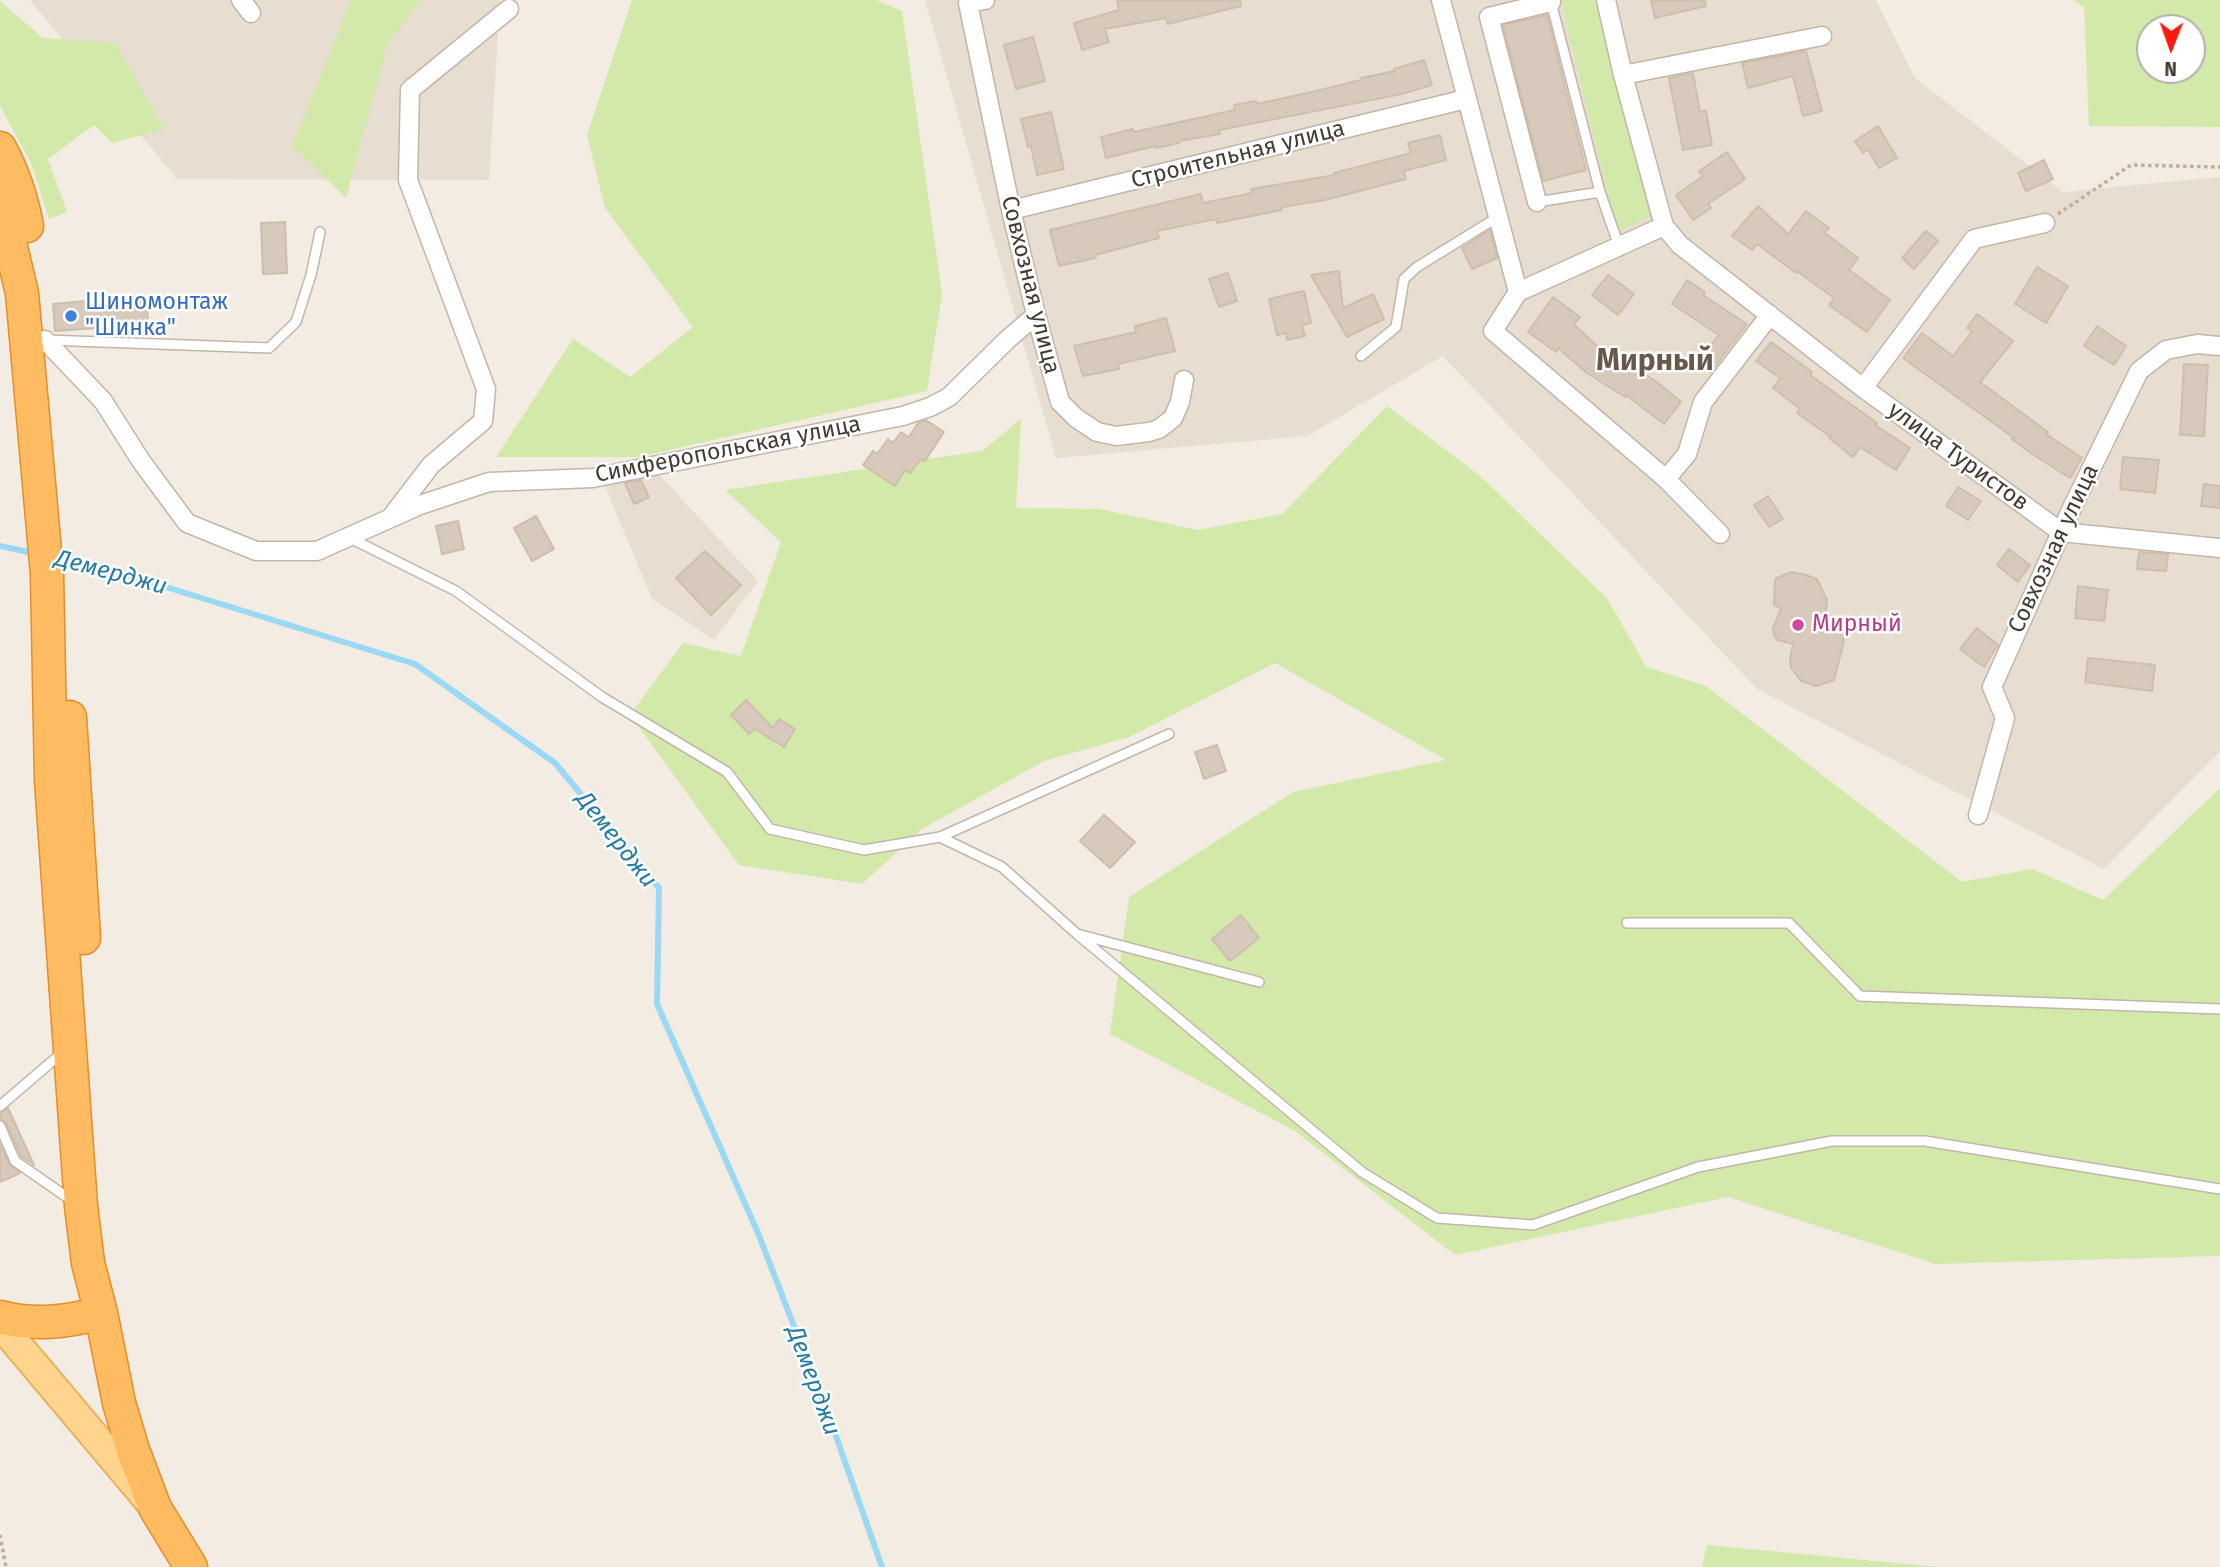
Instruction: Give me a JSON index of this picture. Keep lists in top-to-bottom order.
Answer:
{
  "streets": {
    "street": [
      "Строительная улица",
      "Совхозная улица",
      "Симферопольская улица",
      "улица Туристов"
    ]
  },
  "crossings": [
    ["Строительная улица", "Совхозная улица"],
    ["Совхозная улица", "Симферопольская улица"],
    ["Совхозная улица", "улица Туристов"]
  ],
  "districts": ["Мирный"],
  "water": ["Демерджи"],
  "places": ["Шиномонтаж \"Шинка\"", "Мирный"],
  "north": "bottom"
}
